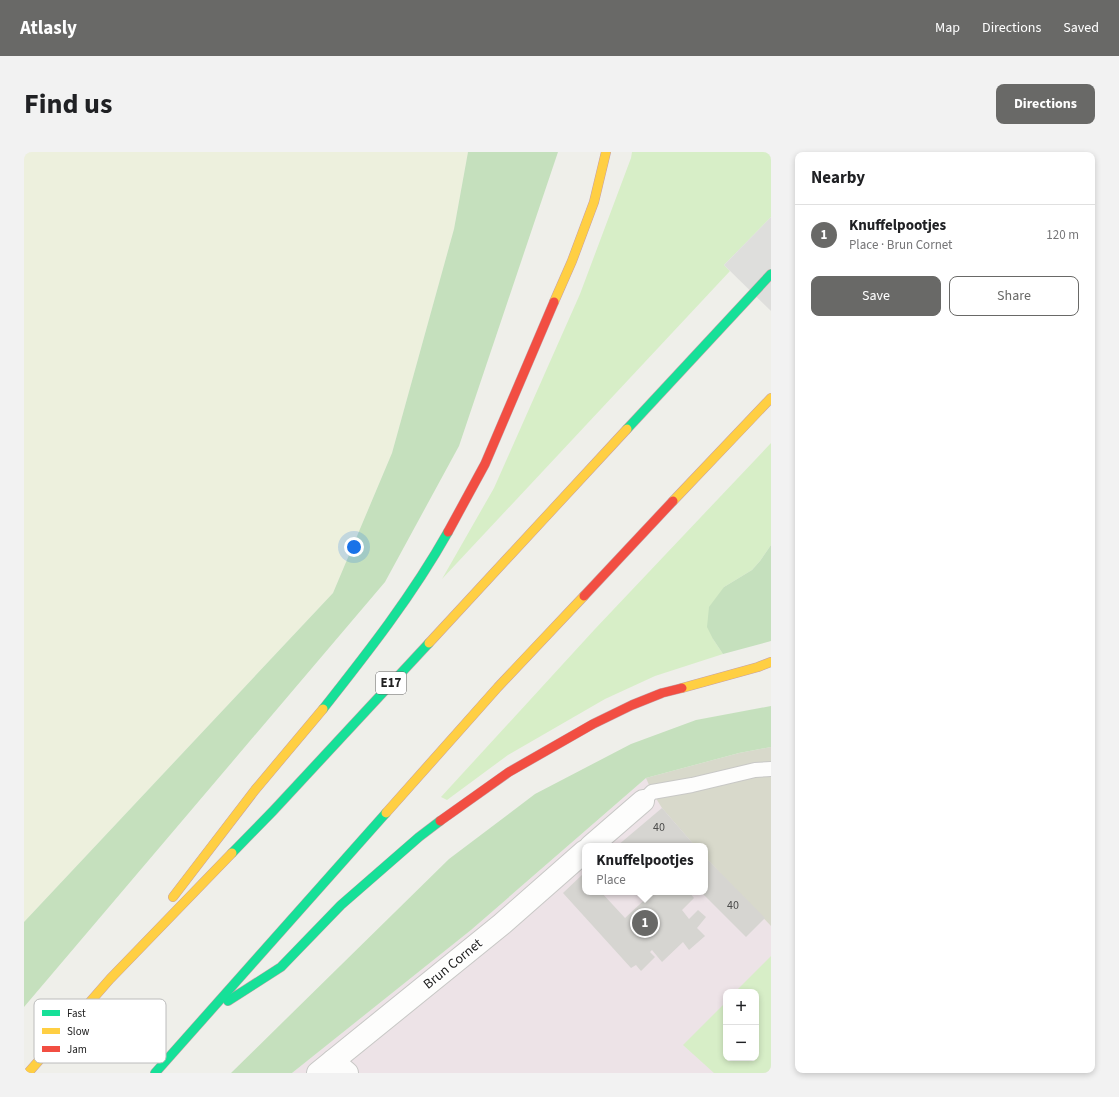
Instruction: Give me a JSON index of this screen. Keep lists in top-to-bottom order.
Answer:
{
  "streets": {
    "highway": ["E17"],
    "street": ["Brun Cornet"]
  },
  "house_numbers": ["40", "40"],
  "legend": ["Fast", "Slow", "Jam"],
  "page": {
    "header": "Atlasly",
    "nav": ["Map", "Directions", "Saved"],
    "title": "Find us",
    "buttons": [
      "Directions",
      ["Save", "Share"]
    ],
    "heading": "Nearby",
    "list": [
      {
        "mark": "1",
        "name": "Knuffelpootjes",
        "note": "Place · Brun Cornet",
        "value": "120 m"
      }
    ],
    "popup": ["Knuffelpootjes", "Place"],
    "pins": "1",
    "map_buttons": ["+", "−"]
  }
}
